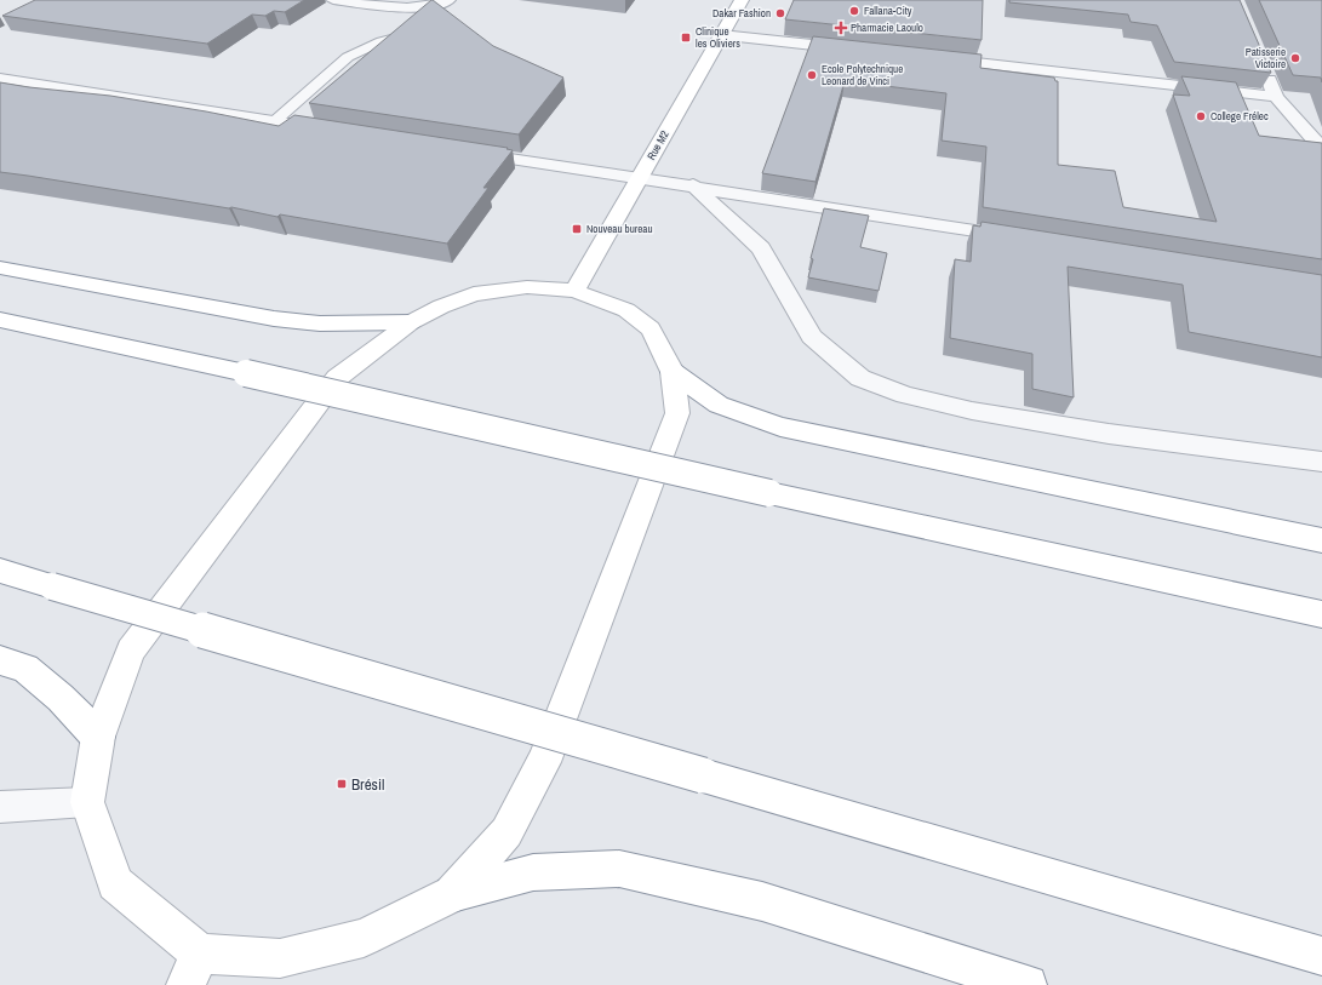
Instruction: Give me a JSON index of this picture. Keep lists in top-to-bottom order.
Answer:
{
  "streets": {
    "main road": ["Rue M2"]
  },
  "places": {
    "other": [
      "Fallana-City",
      "Dakar Fashion",
      "Patisserie Victoire",
      "Ecole Polytechnique Leonard de Vinci",
      "College Frélec"
    ],
    "health": ["Pharmacie Laoulo"],
    "transit": ["Clinique les Oliviers", "Nouveau bureau", "Brésil"]
  }
}
